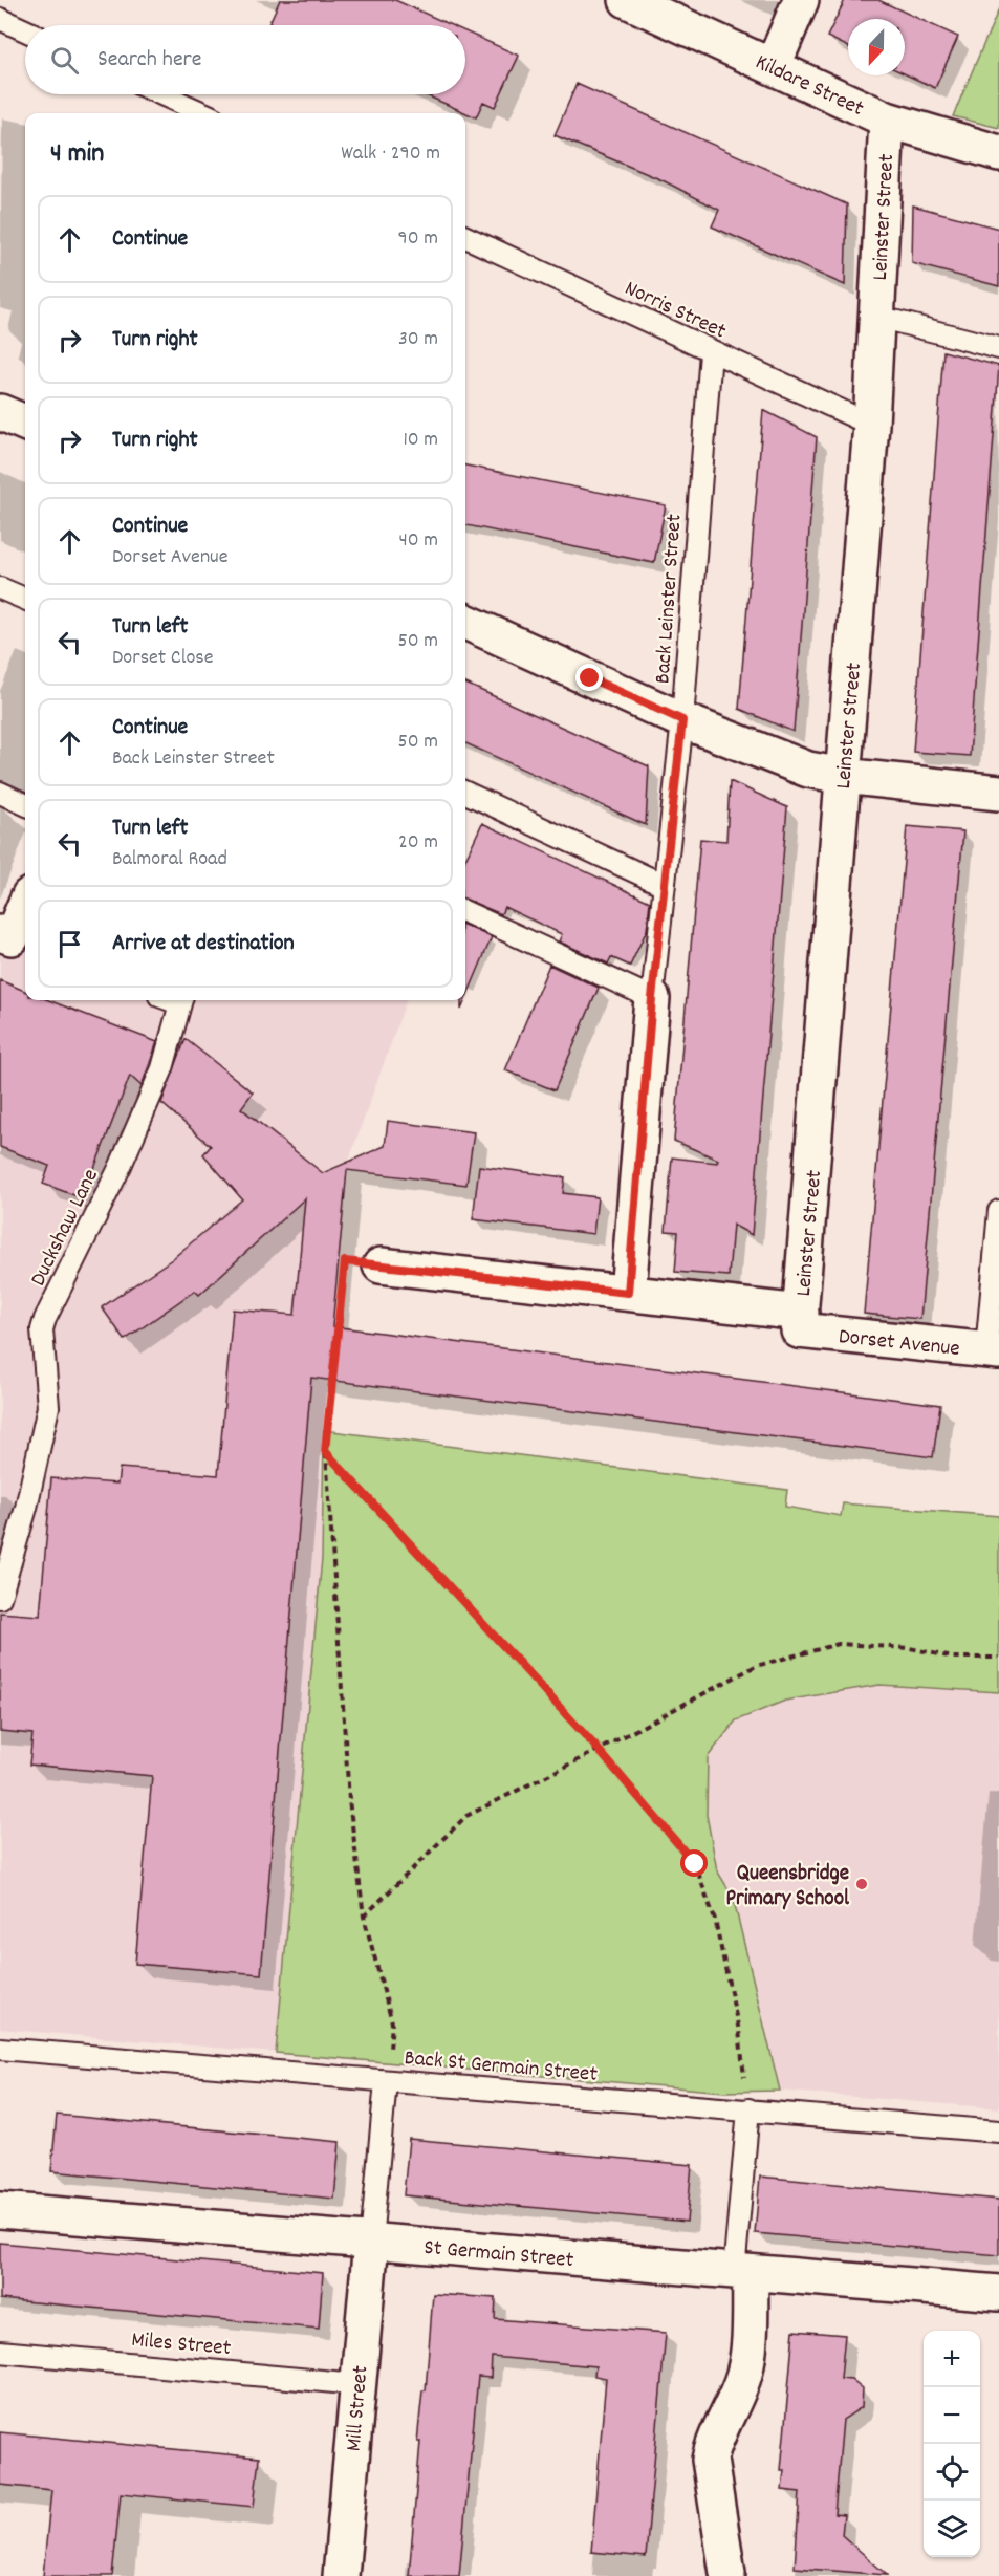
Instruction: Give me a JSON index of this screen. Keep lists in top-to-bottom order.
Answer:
{
  "streets": {
    "street": [
      "Kildare Street",
      "Leinster Street",
      "Dorset Avenue",
      "St Germain Street",
      "Mill Street"
    ],
    "lane": [
      "Norris Street",
      "Back Leinster Street",
      "Duckshaw Lane",
      "Back St Germain Street",
      "Miles Street"
    ]
  },
  "crossings": [
    ["Kildare Street", "Leinster Street"],
    ["Leinster Street", "Norris Street"],
    ["Leinster Street", "Dorset Avenue"],
    ["Norris Street", "Back Leinster Street"],
    ["St Germain Street", "Mill Street"],
    ["Miles Street", "Mill Street"]
  ],
  "places": ["Queensbridge Primary School"],
  "north": "bottom",
  "page": {
    "search": "Search here",
    "heading": ["4 min", "Walk · 290 m"],
    "list": [
      ["Continue", "90 m"],
      ["Turn right", "30 m"],
      ["Turn right", "10 m"],
      ["Continue", "Dorset Avenue", "40 m"],
      ["Turn left", "Dorset Close", "50 m"],
      ["Continue", "Back Leinster Street", "50 m"],
      ["Turn left", "Balmoral Road", "20 m"],
      "Arrive at destination"
    ],
    "map_buttons": ["+", "−"]
  }
}
